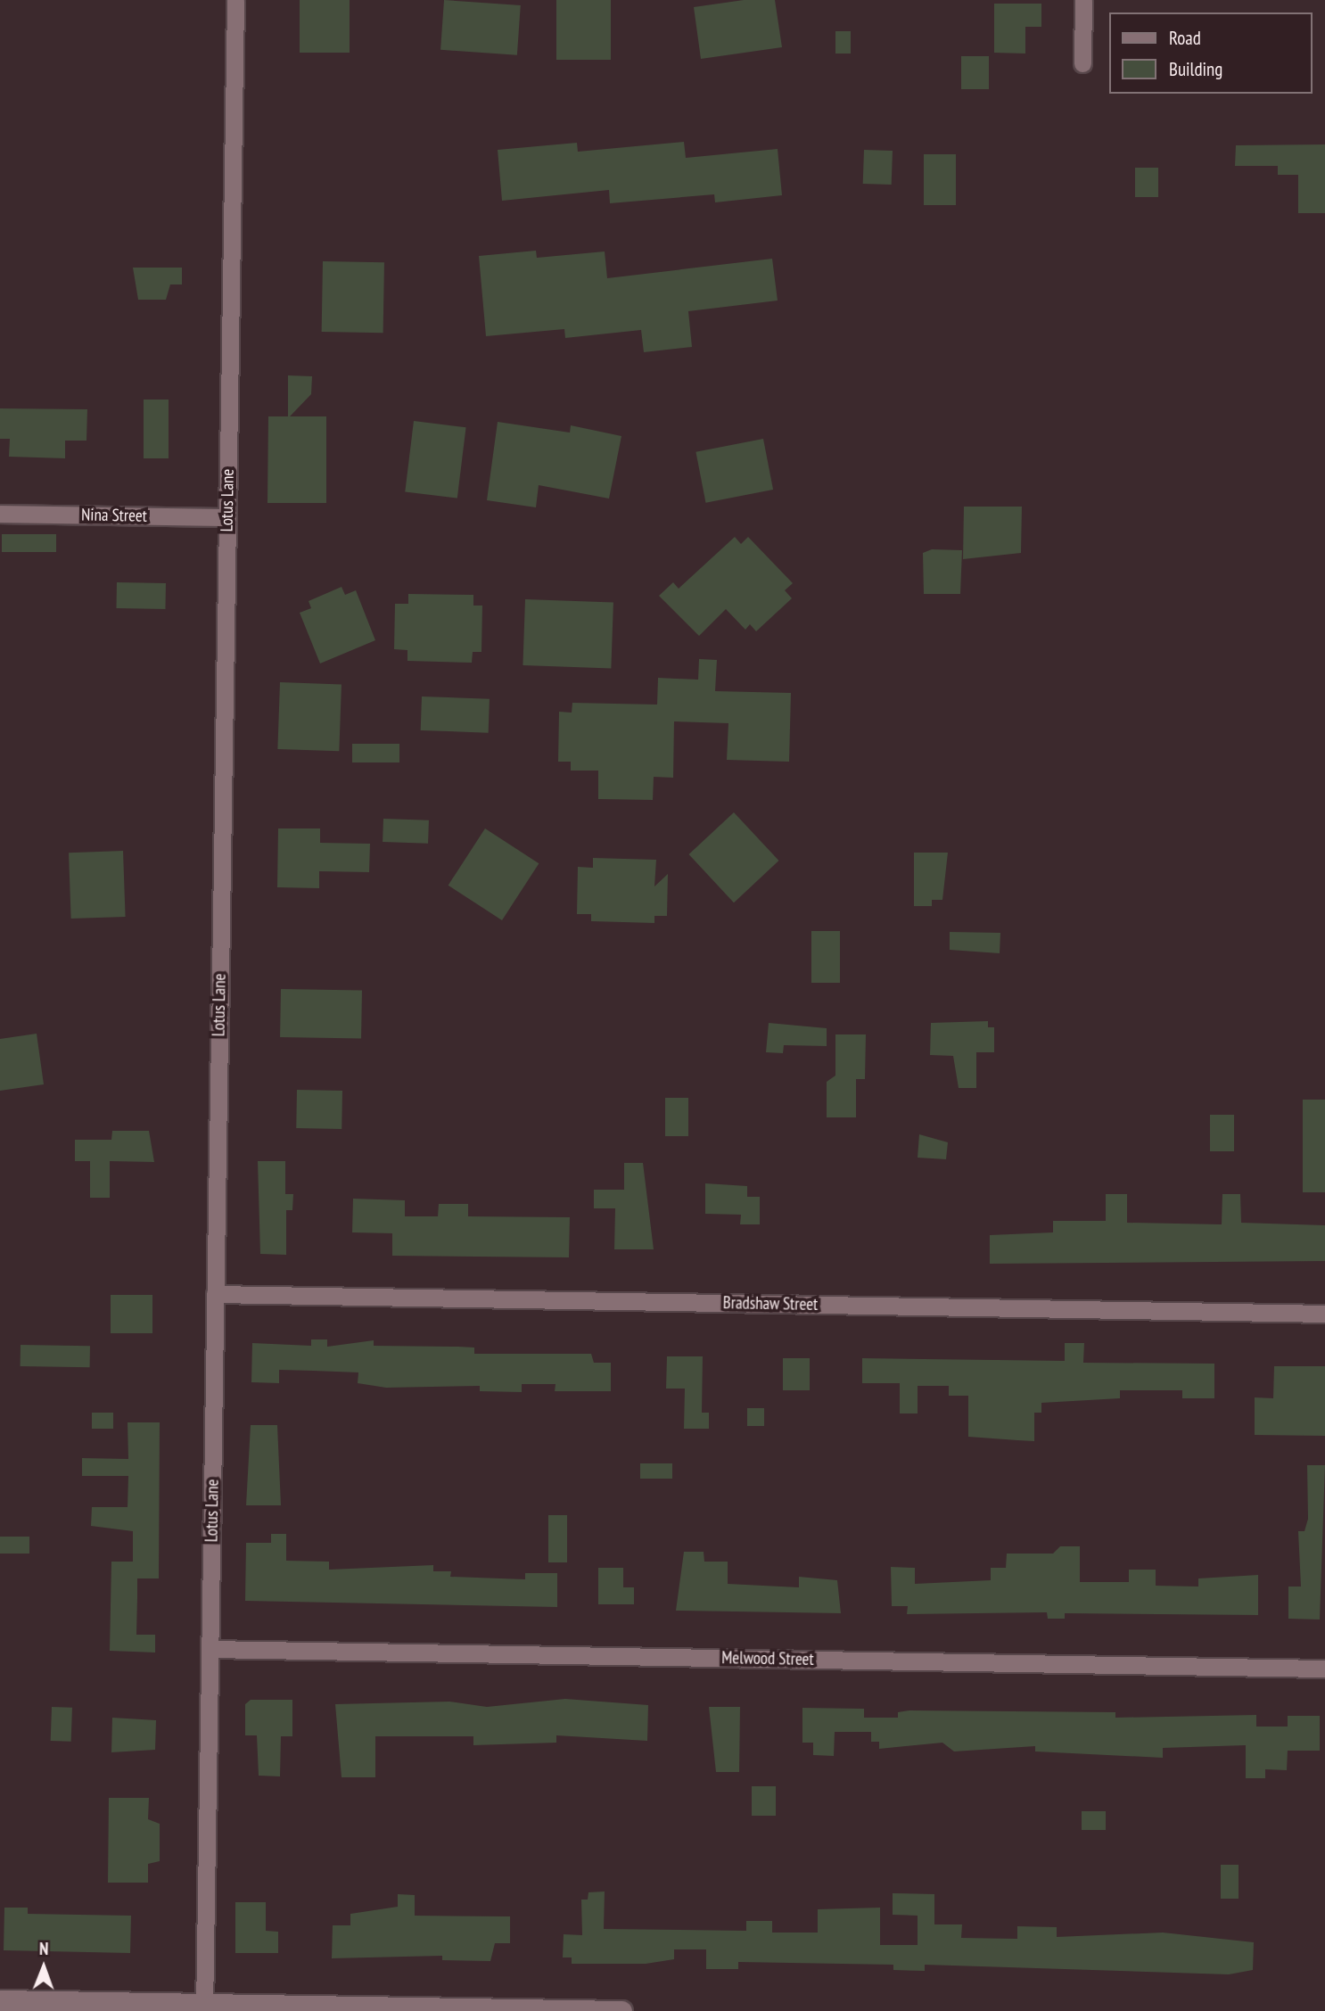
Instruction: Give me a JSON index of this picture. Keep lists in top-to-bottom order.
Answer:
{
  "streets": {
    "street": [
      "Lotus Lane",
      "Nina Street",
      "Bradshaw Street",
      "Melwood Street"
    ]
  },
  "crossings": [
    ["Lotus Lane", "Nina Street"],
    ["Lotus Lane", "Bradshaw Street"],
    ["Lotus Lane", "Melwood Street"]
  ],
  "legend": ["Road", "Building"],
  "north": "top"
}
